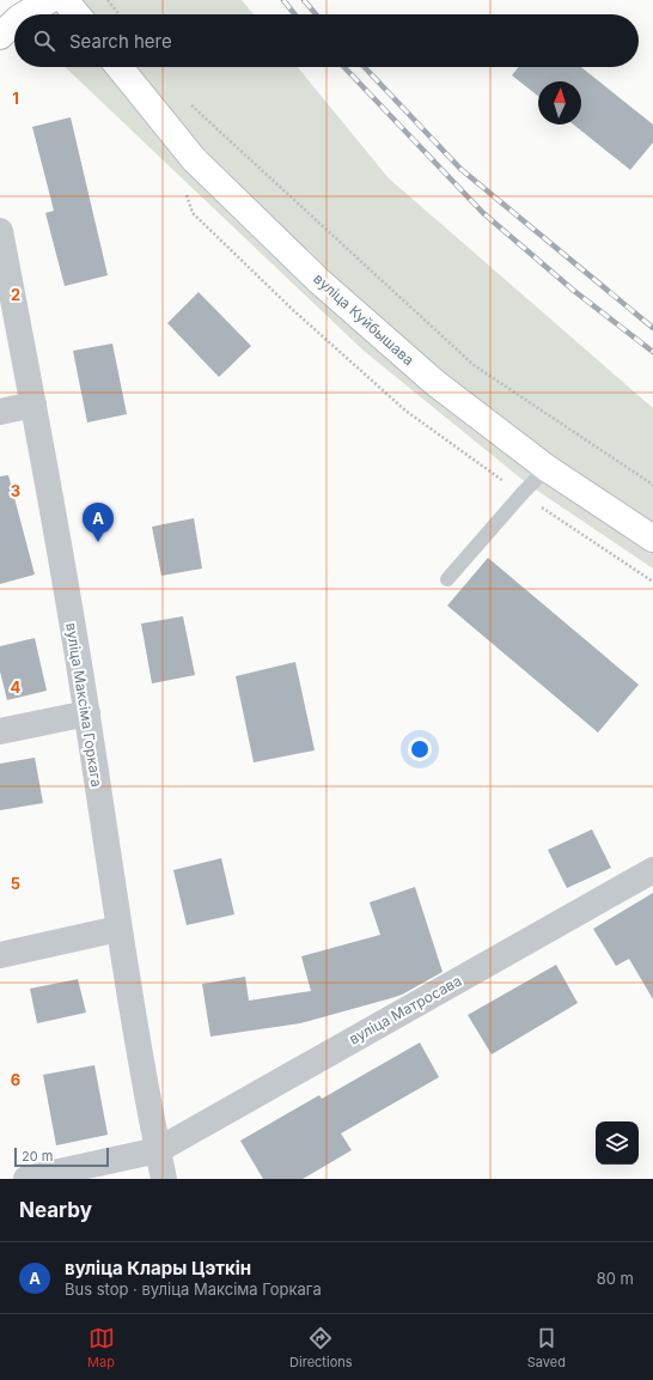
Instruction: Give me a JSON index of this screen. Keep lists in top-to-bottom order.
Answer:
{
  "streets": {
    "main road": ["вуліца Куйбышава"],
    "street": ["вуліца Максіма Горкага", "вуліца Матросава"]
  },
  "crossings": [
    ["вуліца Максіма Горкага", "вуліца Матросава"]
  ],
  "scale_bar": "20 m",
  "north": "top",
  "page": {
    "search": "Search here",
    "pins": "A",
    "scale": "20 m",
    "heading": "Nearby",
    "list": [
      {
        "mark": "A",
        "name": "вуліца Клары Цэткін",
        "note": "Bus stop · вуліца Максіма Горкага",
        "value": "80 m"
      }
    ],
    "nav": ["Map", "Directions", "Saved"]
  },
  "grid": {
    "rows": [
      "1",
      "2",
      "3",
      "4",
      "5",
      "6"
    ]
  }
}
